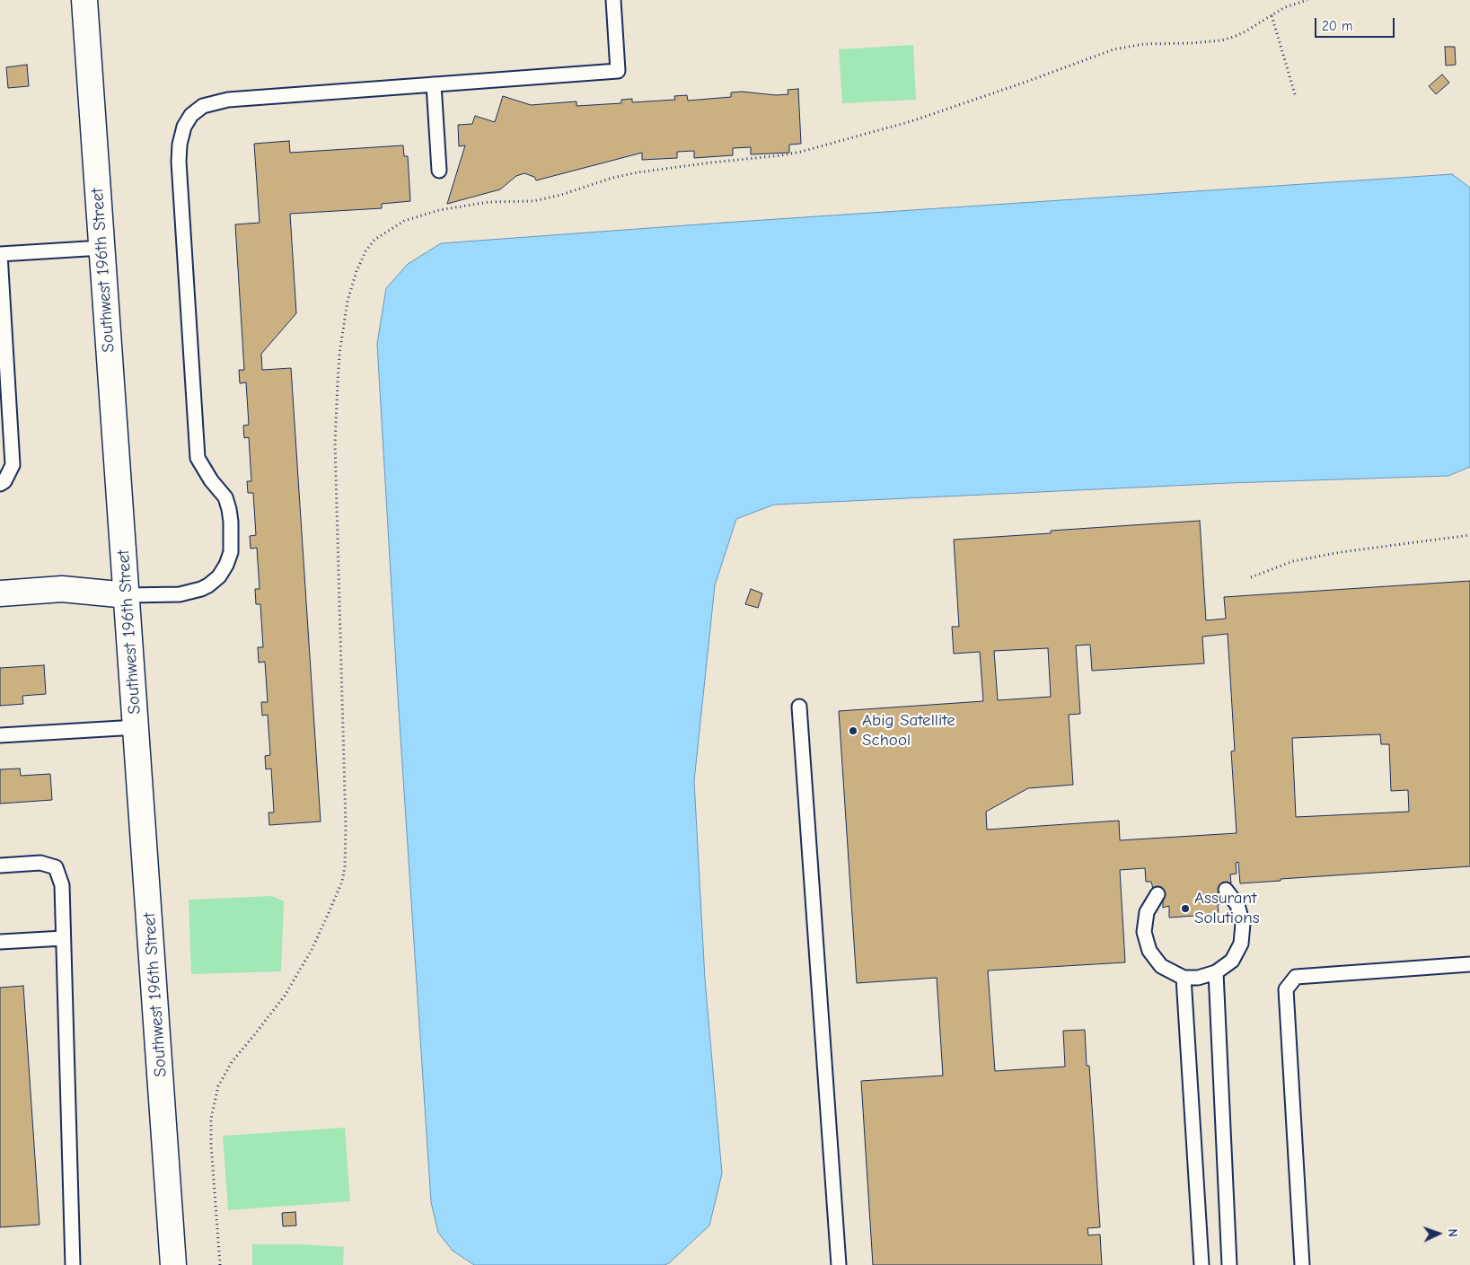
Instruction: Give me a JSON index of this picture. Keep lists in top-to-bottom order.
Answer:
{
  "streets": {
    "street": ["Southwest 196th Street"]
  },
  "places": ["Abig Satellite School", "Assurant Solutions"],
  "scale_bar": "20 m",
  "north": "right"
}
